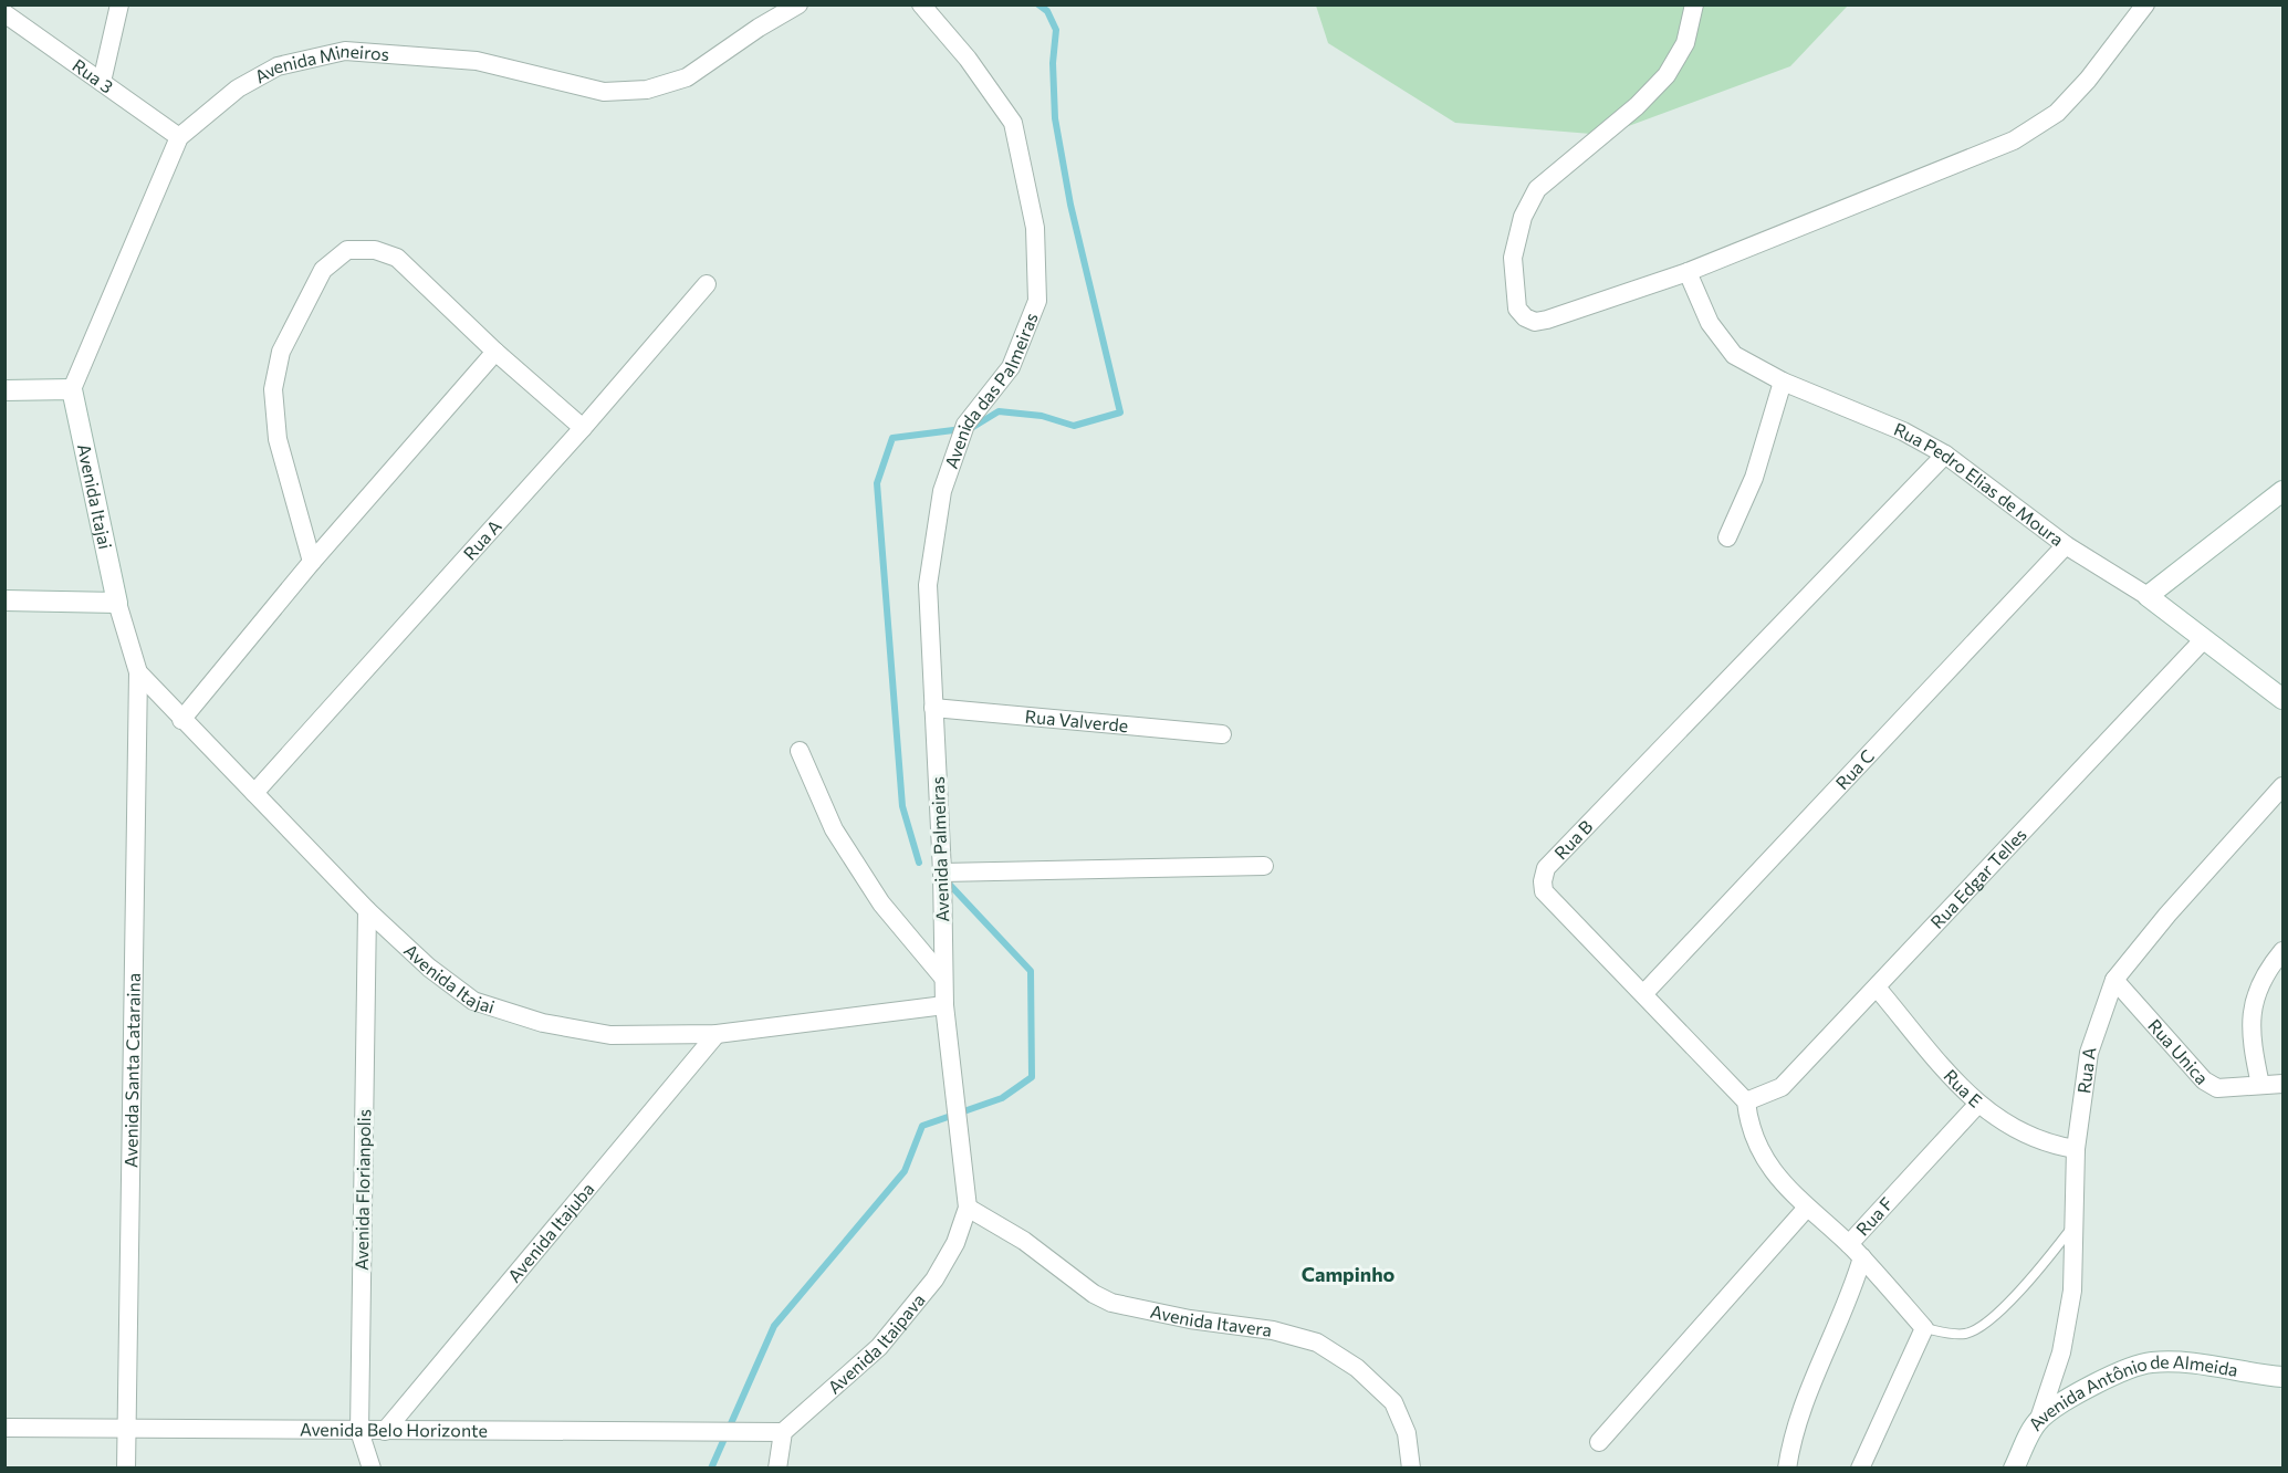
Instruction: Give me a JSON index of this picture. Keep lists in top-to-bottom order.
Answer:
{
  "streets": {
    "street": [
      "Avenida Mineiros",
      "Rua 3",
      "Avenida das Palmeiras",
      "Rua Pedro Elias de Moura",
      "Avenida Itajai",
      "Rua A",
      "Rua Valverde",
      "Rua C",
      "Rua B",
      "Avenida Palmeiras",
      "Rua Edgar Telles",
      "Rua Unica",
      "Avenida Santa Cataraina",
      "Rua E",
      "Avenida Florianpolis",
      "Rua F",
      "Avenida Itajuba",
      "Avenida Itavera",
      "Avenida Itaipava",
      "Avenida Antônio de Almeida",
      "Avenida Belo Horizonte"
    ]
  },
  "crossings": [
    ["Avenida Mineiros", "Rua 3"],
    ["Avenida Mineiros", "Avenida Itajai"],
    ["Avenida das Palmeiras", "Avenida Palmeiras"],
    ["Rua Pedro Elias de Moura", "Rua C"],
    ["Rua Pedro Elias de Moura", "Rua B"],
    ["Rua Pedro Elias de Moura", "Rua Edgar Telles"],
    ["Avenida Itajai", "Rua A"],
    ["Avenida Itajai", "Avenida Palmeiras"],
    ["Avenida Itajai", "Avenida Santa Cataraina"],
    ["Avenida Itajai", "Avenida Florianpolis"],
    ["Avenida Itajai", "Avenida Itajuba"],
    ["Rua A", "Rua Unica"],
    ["Rua A", "Rua E"],
    ["Rua A", "Avenida Antônio de Almeida"],
    ["Rua Valverde", "Avenida Palmeiras"],
    ["Rua C", "Rua B"],
    ["Rua B", "Rua Edgar Telles"],
    ["Avenida Palmeiras", "Avenida Itavera"],
    ["Avenida Palmeiras", "Avenida Itaipava"],
    ["Rua Edgar Telles", "Rua E"],
    ["Avenida Santa Cataraina", "Avenida Belo Horizonte"],
    ["Rua E", "Rua F"],
    ["Avenida Florianpolis", "Avenida Belo Horizonte"],
    ["Avenida Itajuba", "Avenida Belo Horizonte"],
    ["Avenida Itavera", "Avenida Itaipava"],
    ["Avenida Itaipava", "Avenida Belo Horizonte"]
  ],
  "districts": ["Campinho"]
}
